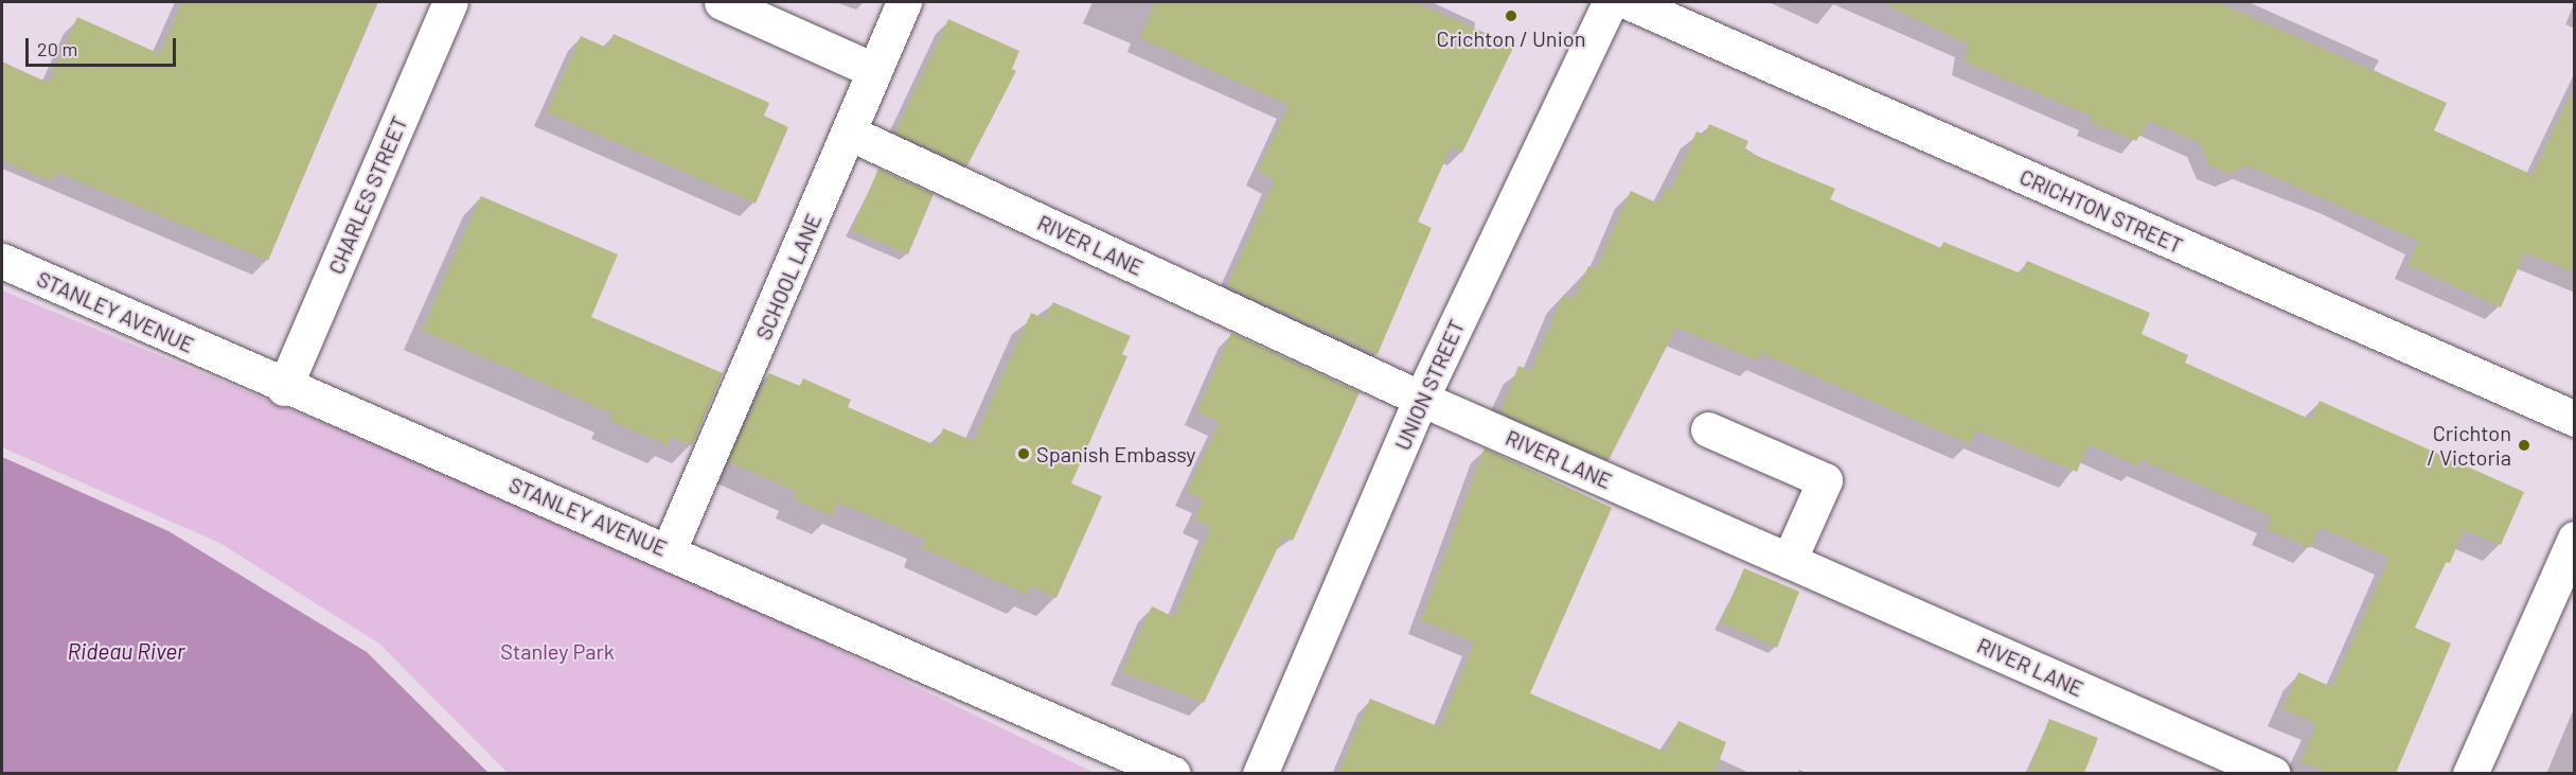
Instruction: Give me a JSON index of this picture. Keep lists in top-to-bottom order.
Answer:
{
  "streets": {
    "street": [
      "CHARLES STREET",
      "CRICHTON STREET",
      "RIVER LANE",
      "SCHOOL LANE",
      "STANLEY AVENUE",
      "UNION STREET"
    ]
  },
  "crossings": [
    ["CHARLES STREET", "STANLEY AVENUE"],
    ["RIVER LANE", "SCHOOL LANE"],
    ["RIVER LANE", "UNION STREET"],
    ["SCHOOL LANE", "STANLEY AVENUE"]
  ],
  "water": ["Rideau River"],
  "parks": ["Stanley Park"],
  "places": ["Crichton / Union", "Crichton / Victoria", "Spanish Embassy"],
  "scale_bar": "20 m"
}
